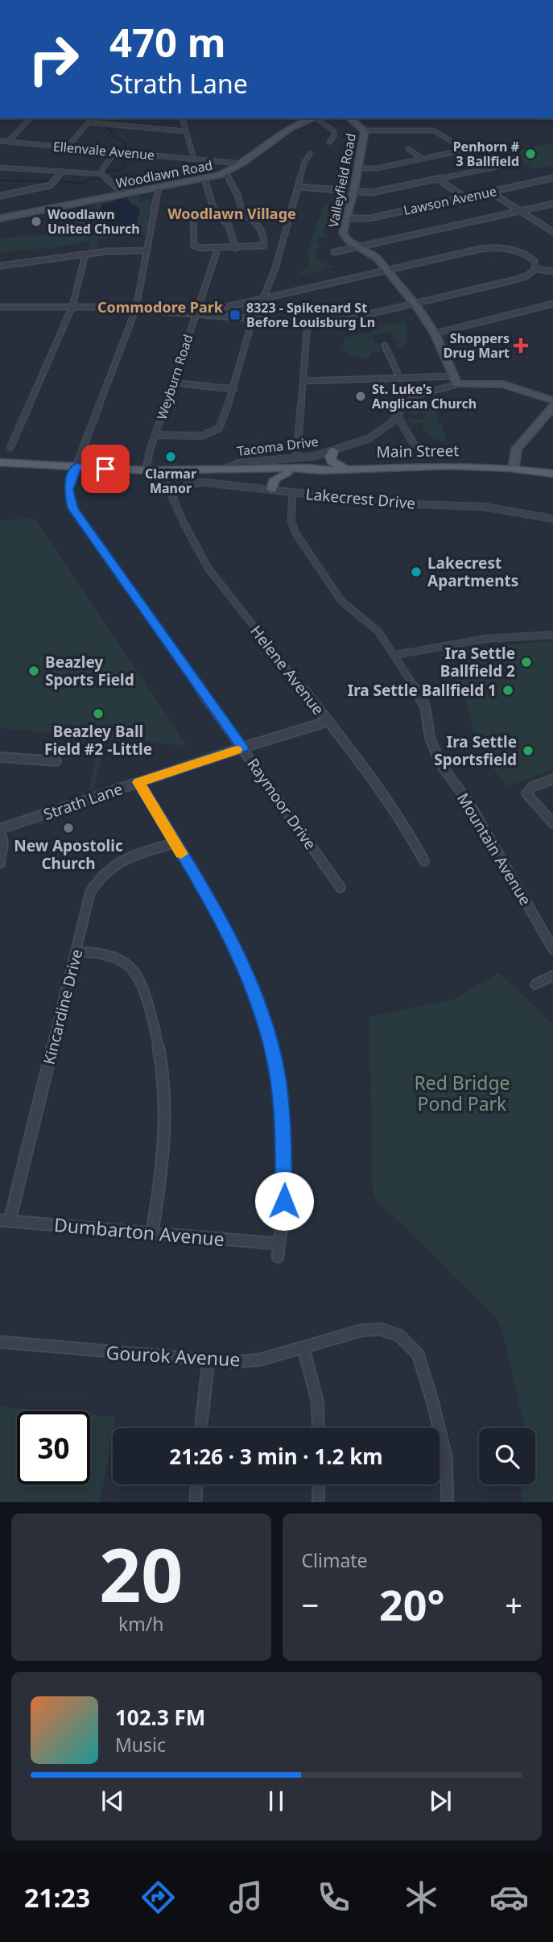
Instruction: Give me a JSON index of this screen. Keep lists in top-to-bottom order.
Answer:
{
  "streets": {
    "main road": ["Main Street"],
    "street": [
      "Ellenvale Avenue",
      "Woodlawn Road",
      "Valleyfield Road",
      "Lawson Avenue",
      "Weyburn Road",
      "Tacoma Drive",
      "Lakecrest Drive",
      "Helene Avenue",
      "Strath Lane",
      "Raymoor Drive",
      "Mountain Avenue",
      "Kincardine Drive",
      "Dumbarton Avenue",
      "Gourok Avenue"
    ]
  },
  "crossings": [
    ["Ellenvale Avenue", "Woodlawn Road"],
    ["Woodlawn Road", "Raymoor Drive"],
    ["Valleyfield Road", "Lawson Avenue"],
    ["Valleyfield Road", "Tacoma Drive"],
    ["Weyburn Road", "Main Street"],
    ["Tacoma Drive", "Main Street"],
    ["Main Street", "Helene Avenue"],
    ["Main Street", "Raymoor Drive"],
    ["Lakecrest Drive", "Helene Avenue"],
    ["Lakecrest Drive", "Mountain Avenue"],
    ["Helene Avenue", "Strath Lane"],
    ["Strath Lane", "Raymoor Drive"],
    ["Kincardine Drive", "Dumbarton Avenue"]
  ],
  "districts": ["Woodlawn Village", "Commodore Park"],
  "parks": ["Red Bridge Pond Park"],
  "places": {
    "other": [
      "Penhorn # 3 Ballfield",
      "Woodlawn United Church",
      "St. Luke's Anglican Church",
      "Clarmar Manor",
      "Lakecrest Apartments",
      "Ira Settle Ballfield 2",
      "Beazley Sports Field",
      "Ira Settle Ballfield 1",
      "Beazley Ball Field #2 -Little",
      "Ira Settle Sportsfield",
      "New Apostolic Church"
    ],
    "transit": ["8323 - Spikenard St Before Louisburg Ln"],
    "health": ["Shoppers Drug Mart"]
  },
  "page": {
    "turn": ["470 m", "Strath Lane"],
    "limit": "30",
    "trip": "21:26 · 3 min · 1.2 km",
    "tile": [
      ["20", "km/h"],
      "Climate"
    ],
    "heat": ["−", "20°", "+"],
    "song": ["102.3 FM", "Music"],
    "tabs": "21:23"
  }
}
